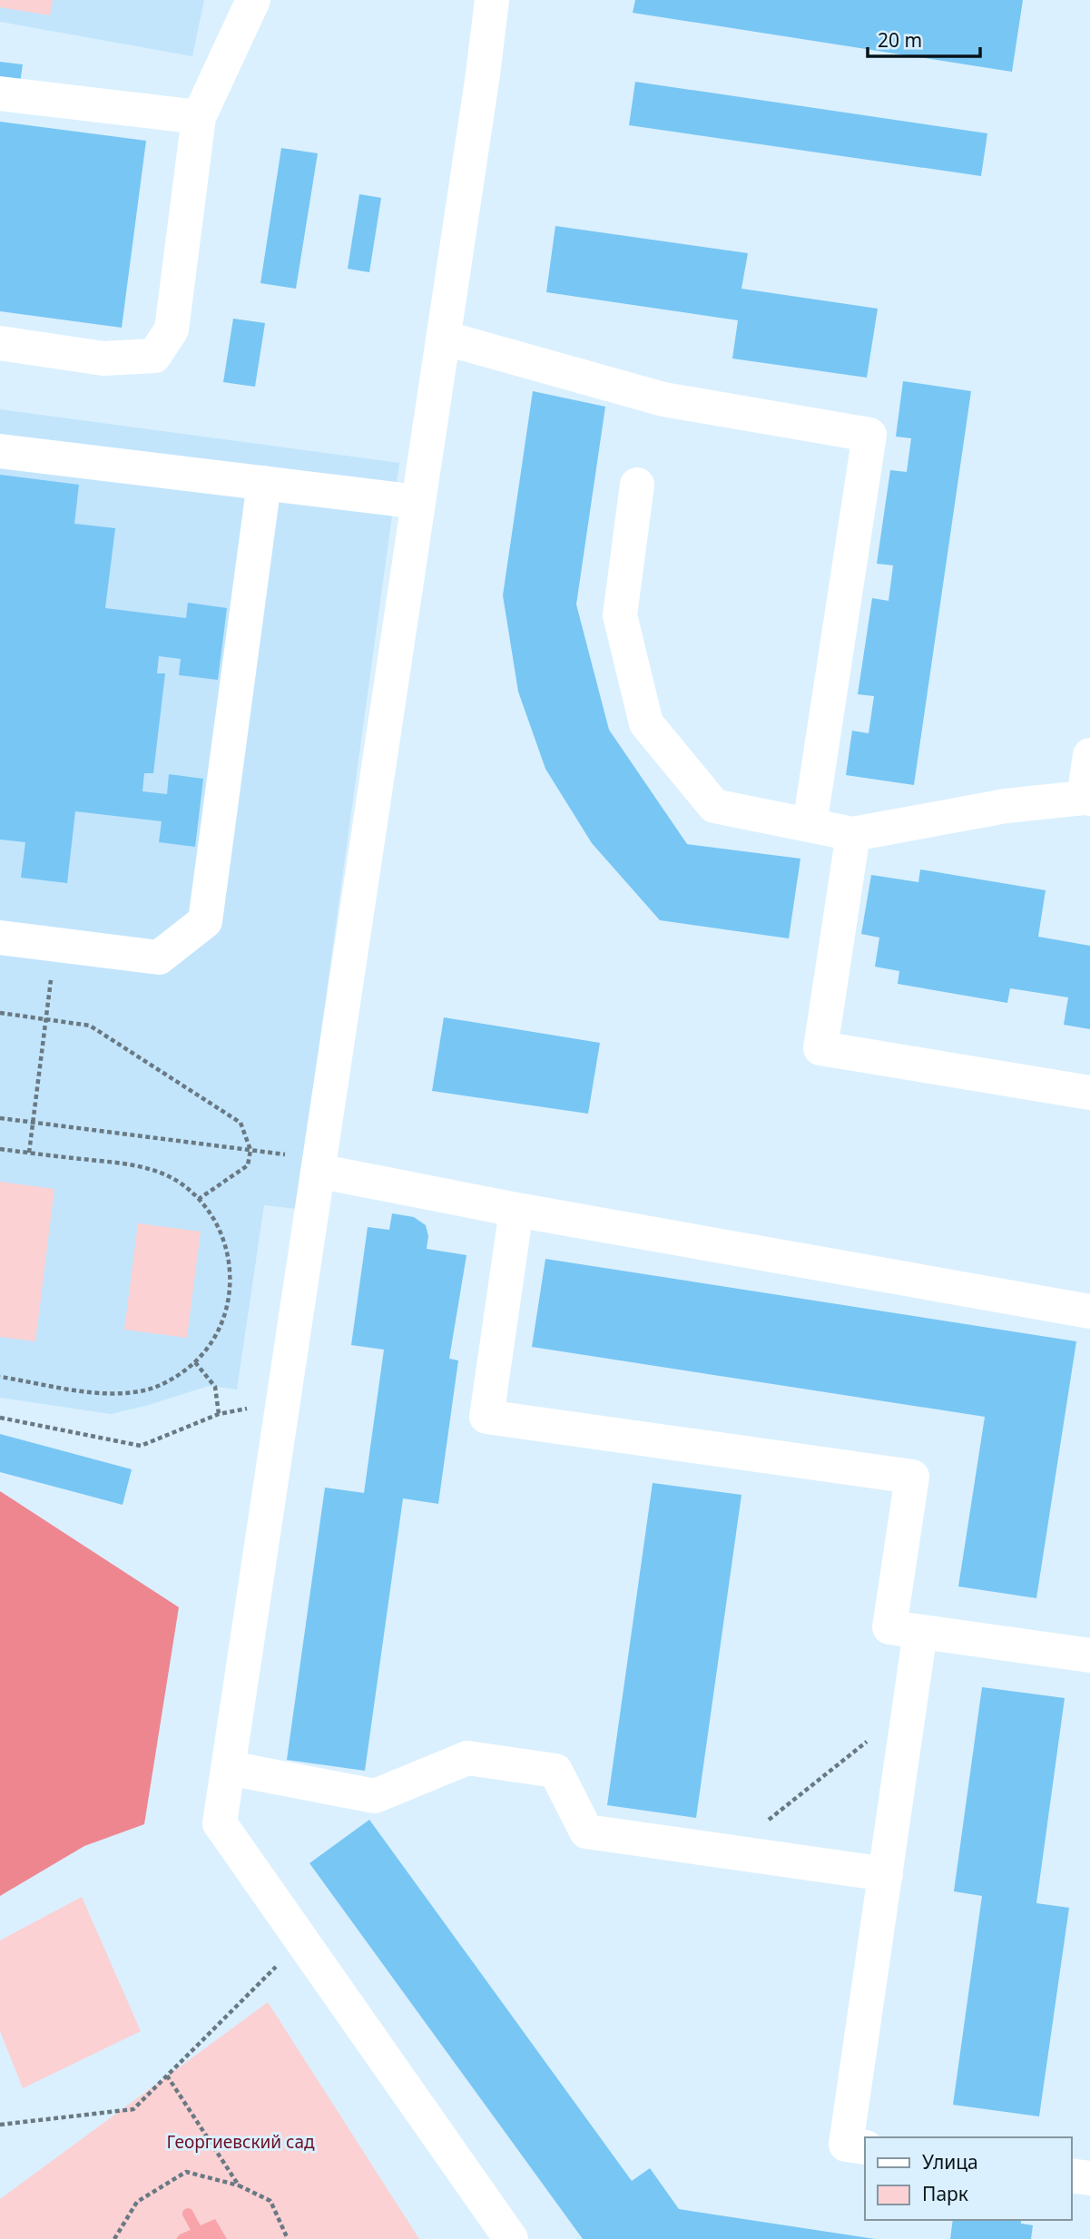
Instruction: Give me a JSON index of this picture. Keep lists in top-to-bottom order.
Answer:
{
  "parks": ["Георгиевский сад"],
  "legend": ["Улица", "Парк"],
  "scale_bar": "20 m"
}
